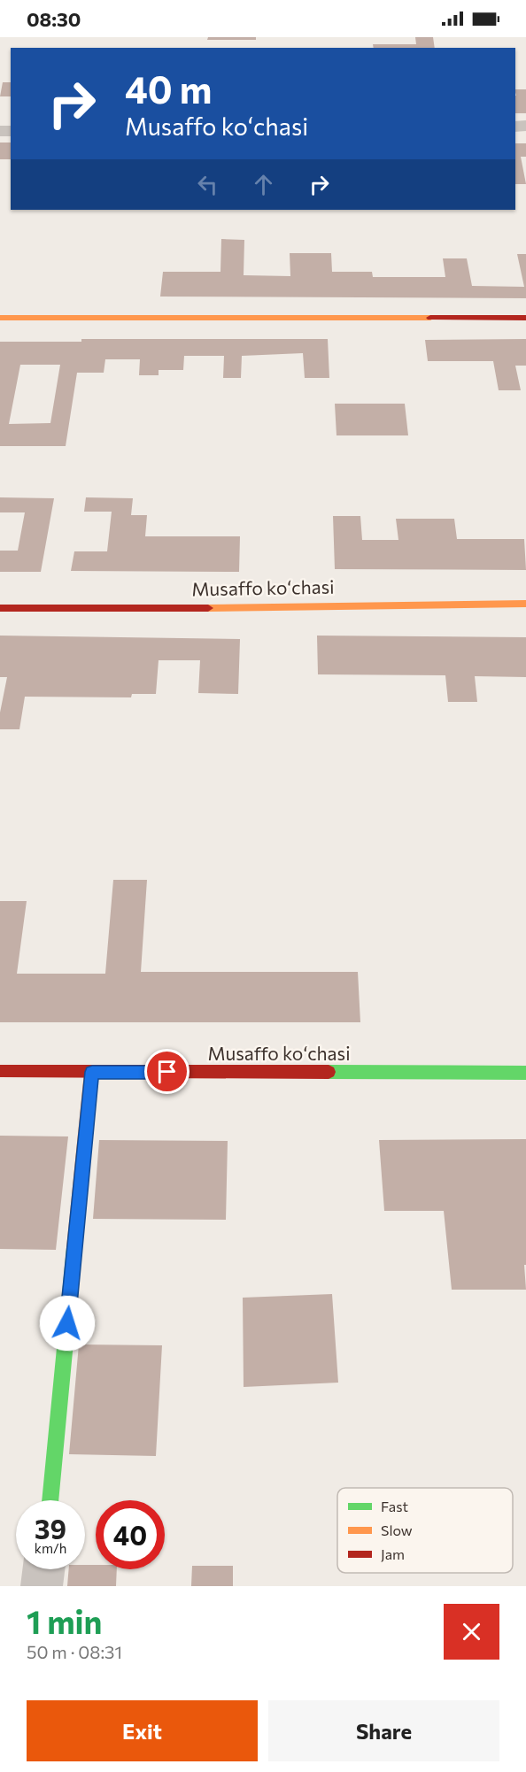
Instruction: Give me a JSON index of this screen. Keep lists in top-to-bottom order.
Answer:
{
  "streets": {
    "street": ["Musaffo koʻchasi"]
  },
  "legend": ["Fast", "Slow", "Jam"],
  "page": {
    "status": "08:30",
    "turn": ["40 m", "Musaffo koʻchasi"],
    "speed": "39 km/h",
    "limit": "40",
    "heading": ["1 min", "50 m · 08:31"],
    "buttons": ["Exit", "Share"]
  }
}
